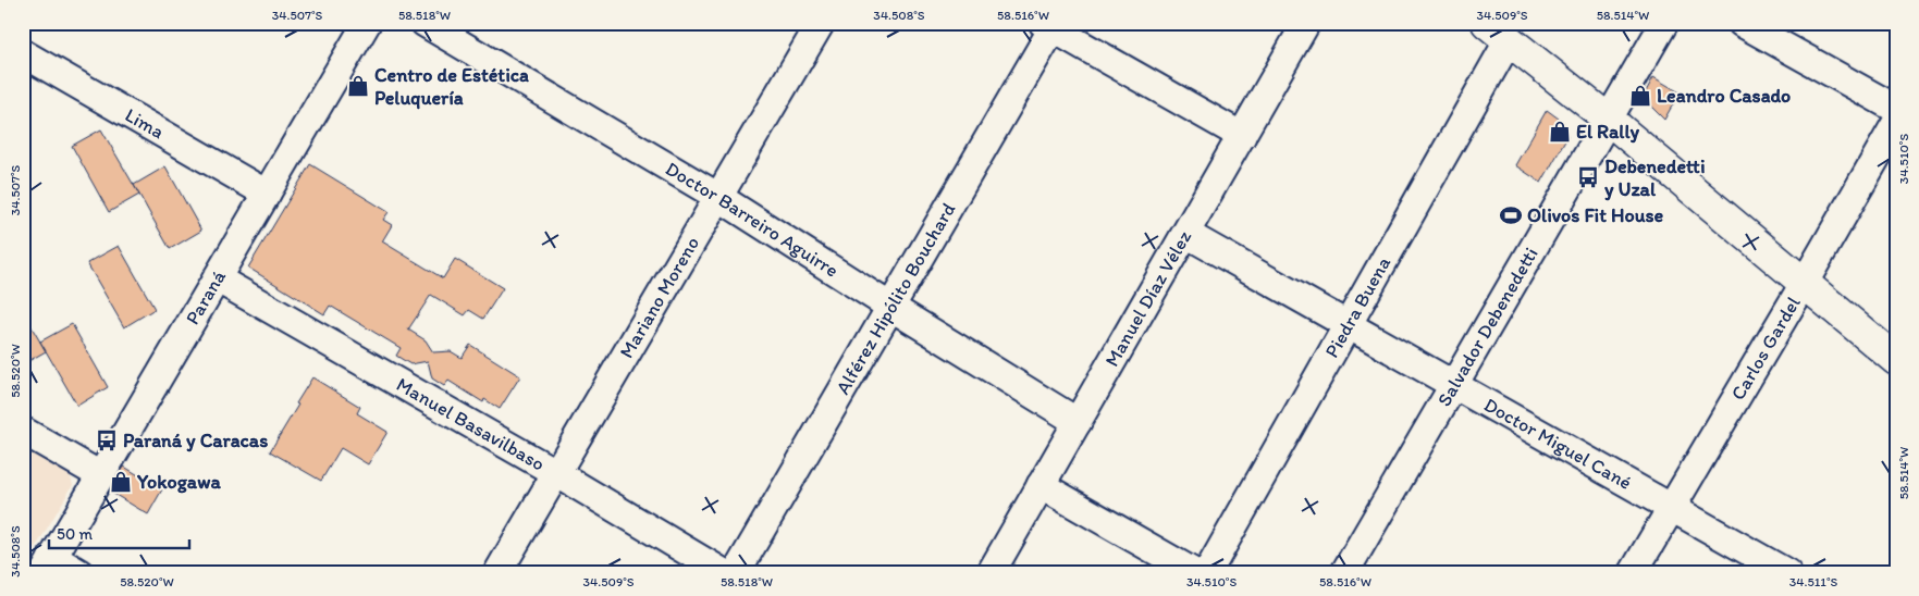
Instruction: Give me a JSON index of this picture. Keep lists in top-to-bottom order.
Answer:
{
  "streets": {
    "street": [
      "Lima",
      "Doctor Barreiro Aguirre",
      "Paraná",
      "Mariano Moreno",
      "Alférez Hipólito Bouchard",
      "Manuel Díaz Vélez",
      "Piedra Buena",
      "Salvador Debenedetti",
      "Carlos Gardel",
      "Manuel Basavilbaso",
      "Doctor Miguel Cané"
    ]
  },
  "crossings": [
    ["Lima", "Paraná"],
    ["Doctor Barreiro Aguirre", "Mariano Moreno"],
    ["Doctor Barreiro Aguirre", "Alférez Hipólito Bouchard"],
    ["Doctor Barreiro Aguirre", "Manuel Díaz Vélez"],
    ["Paraná", "Manuel Basavilbaso"],
    ["Mariano Moreno", "Manuel Basavilbaso"],
    ["Manuel Díaz Vélez", "Doctor Miguel Cané"],
    ["Piedra Buena", "Doctor Miguel Cané"],
    ["Salvador Debenedetti", "Doctor Miguel Cané"],
    ["Carlos Gardel", "Doctor Miguel Cané"]
  ],
  "places": {
    "shop": [
      "Centro de Estética Peluquería",
      "Leandro Casado",
      "El Rally",
      "Yokogawa"
    ],
    "bus stop": ["Debenedetti y Uzal", "Paraná y Caracas"],
    "sports": ["Olivos Fit House"]
  },
  "scale_bar": "50 m",
  "coordinates": [
    "34.507°S",
    "58.518°W",
    "34.508°S",
    "58.516°W",
    "34.509°S",
    "58.514°W",
    "34.510°S",
    "58.520°W",
    "34.511°S"
  ]
}
